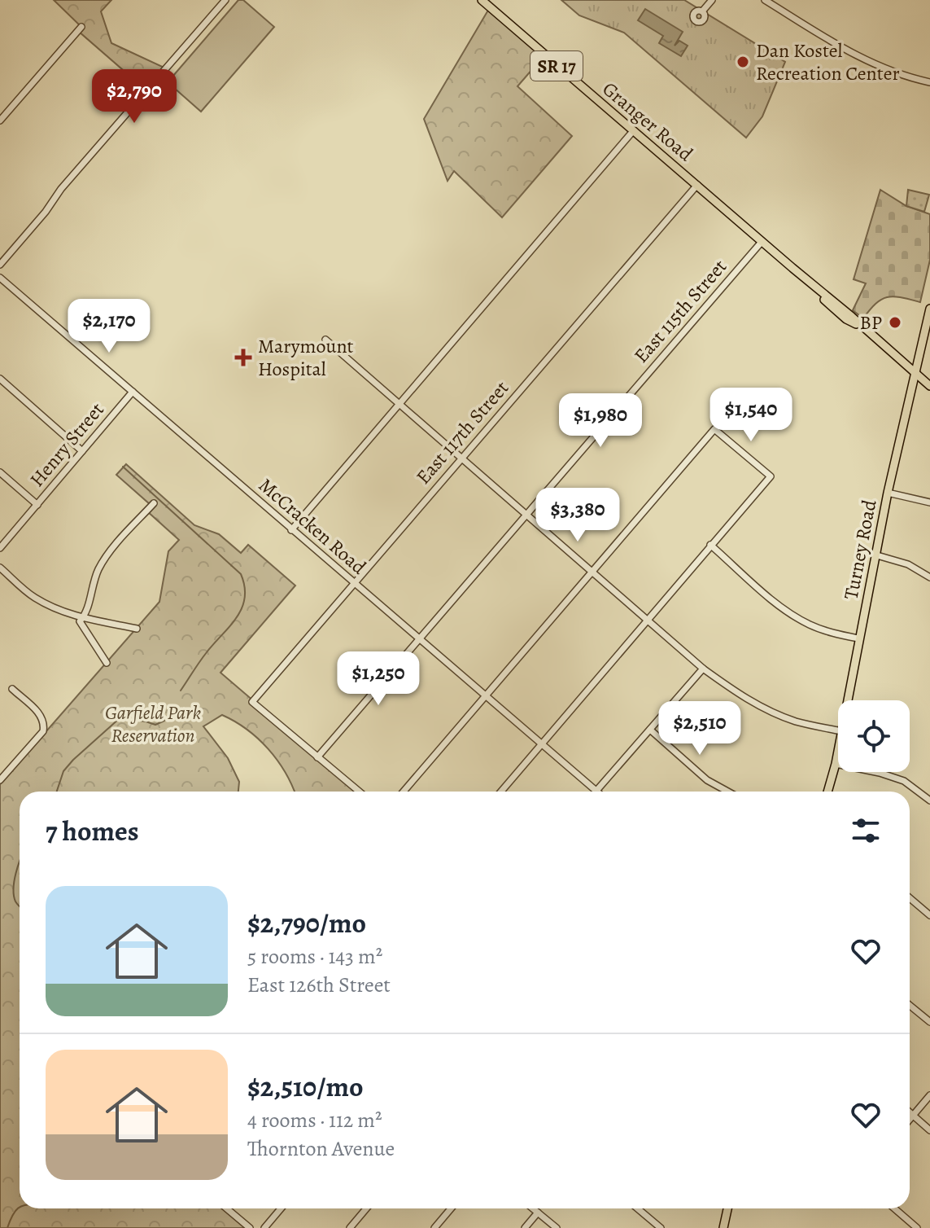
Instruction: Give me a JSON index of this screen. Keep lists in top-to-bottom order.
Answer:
{
  "streets": {
    "main road": ["SR 17", "Granger Road", "Turney Road"],
    "street": [
      "East 115th Street",
      "East 117th Street",
      "Henry Street",
      "McCracken Road"
    ]
  },
  "crossings": [
    ["Granger Road", "East 115th Street"],
    ["Granger Road", "East 117th Street"],
    ["Granger Road", "Turney Road"],
    ["East 115th Street", "East 117th Street"],
    ["East 115th Street", "McCracken Road"],
    ["East 117th Street", "McCracken Road"],
    ["Henry Street", "McCracken Road"]
  ],
  "parks": ["Garfield Park Reservation"],
  "places": {
    "other": ["Dan Kostel Recreation Center", "BP"],
    "health": ["Marymount Hospital"]
  },
  "page": {
    "price": [
      "$2,790",
      "$2,170",
      "$1,540",
      "$1,980",
      "$3,380",
      "$1,250",
      "$2,510"
    ],
    "heading": "7 homes",
    "list": [
      {
        "name": "$2,790/mo",
        "note": "5 rooms · 143 m² · East 126th Street"
      },
      {
        "name": "$2,510/mo",
        "note": "4 rooms · 112 m² · Thornton Avenue"
      }
    ]
  }
}
